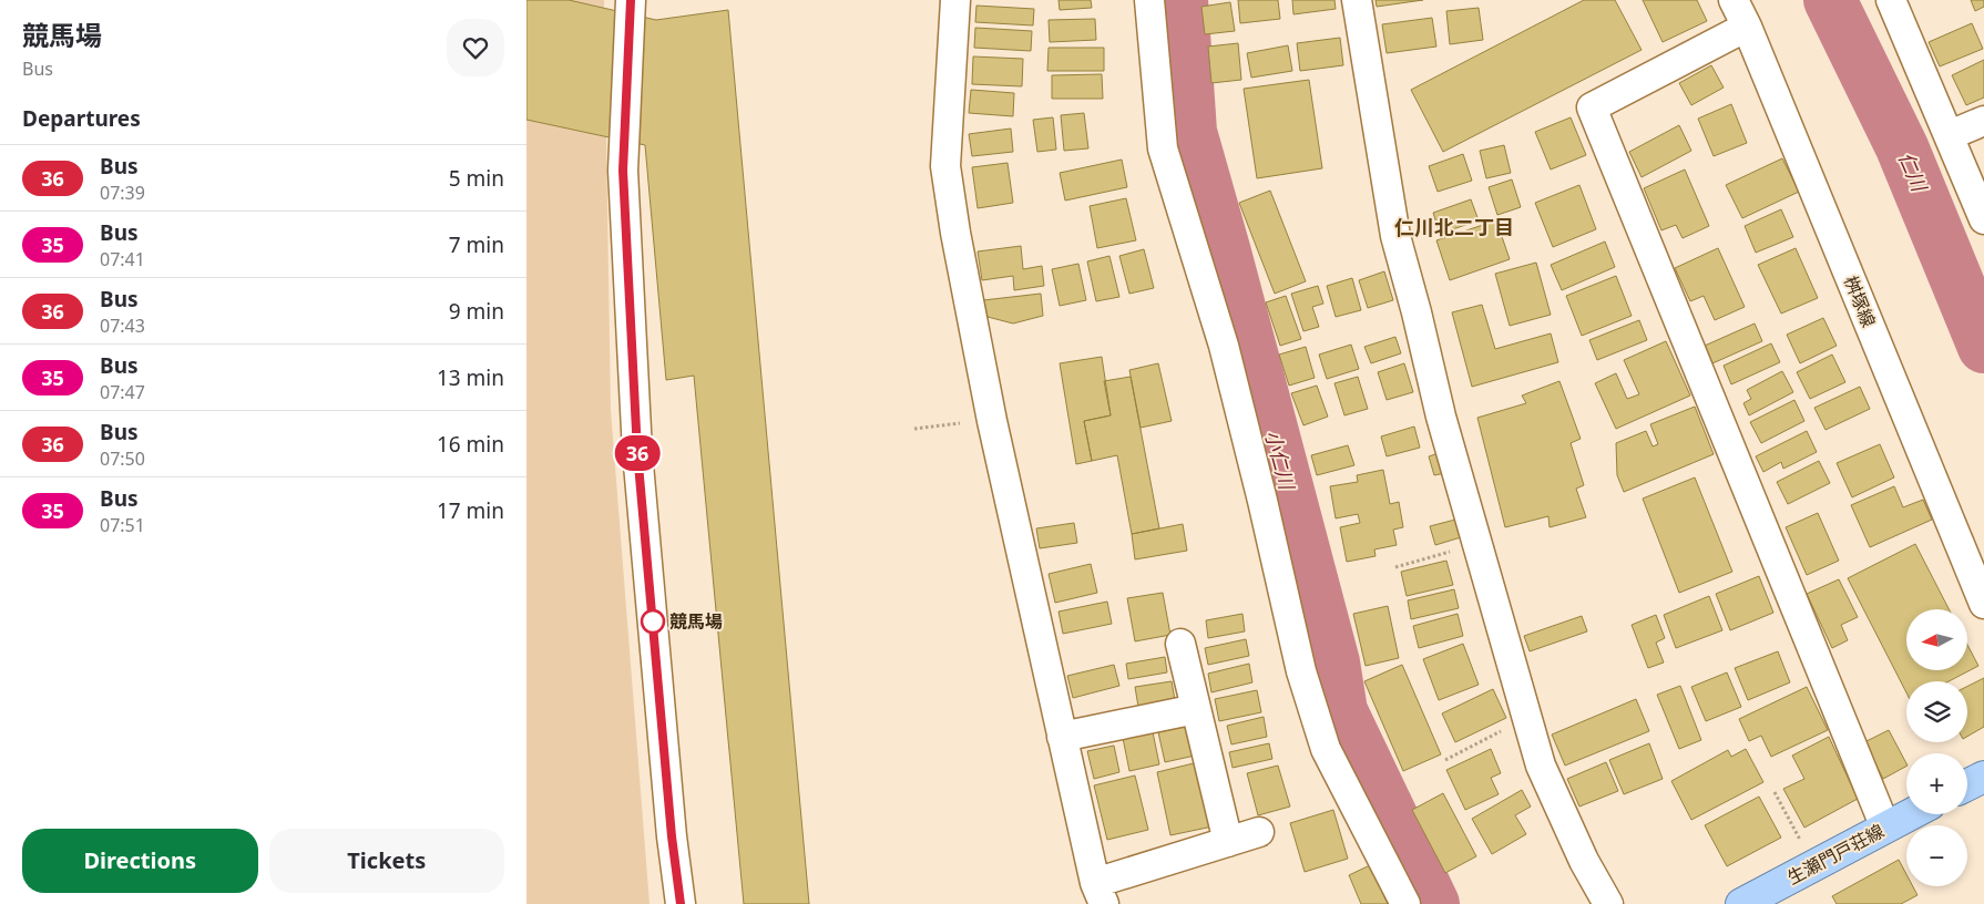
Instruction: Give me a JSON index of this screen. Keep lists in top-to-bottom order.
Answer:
{
  "streets": {
    "main road": ["生瀬門戸荘線"],
    "street": ["桝塚線"]
  },
  "districts": ["仁川北二丁目"],
  "water": ["仁川", "小仁川"],
  "places": ["競馬場"],
  "lines": ["bus line 36"],
  "north": "left",
  "page": {
    "heading": [
      ["競馬場", "Bus"],
      "Departures"
    ],
    "on_map": "36",
    "list": [
      {
        "mark": "36",
        "name": "Bus",
        "note": "07:39",
        "value": "5 min"
      },
      {
        "mark": "35",
        "name": "Bus",
        "note": "07:41",
        "value": "7 min"
      },
      {
        "mark": "36",
        "name": "Bus",
        "note": "07:43",
        "value": "9 min"
      },
      {
        "mark": "35",
        "name": "Bus",
        "note": "07:47",
        "value": "13 min"
      },
      {
        "mark": "36",
        "name": "Bus",
        "note": "07:50",
        "value": "16 min"
      },
      {
        "mark": "35",
        "name": "Bus",
        "note": "07:51",
        "value": "17 min"
      }
    ],
    "map_buttons": ["+", "−"],
    "buttons": ["Directions", "Tickets"]
  }
}
